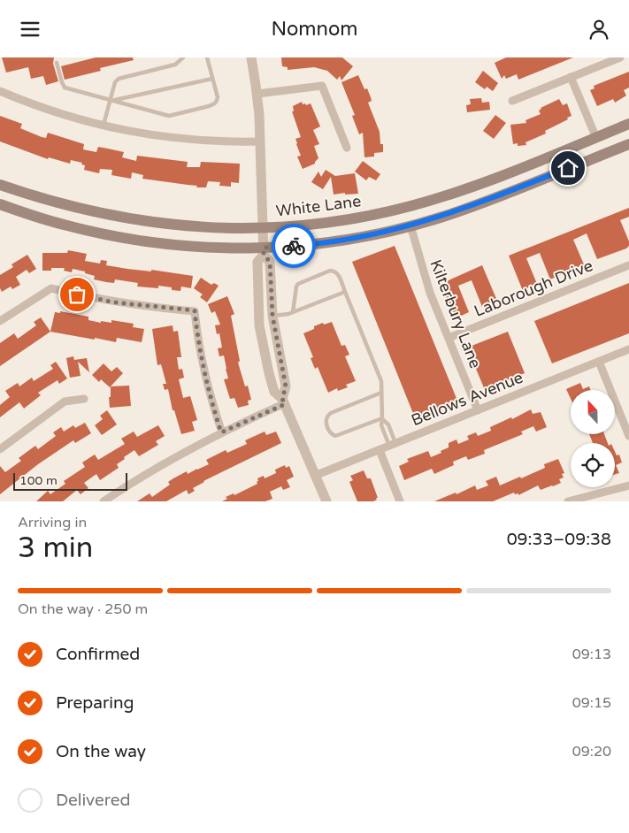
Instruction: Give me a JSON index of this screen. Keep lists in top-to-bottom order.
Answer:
{
  "streets": {
    "main road": ["White Lane"],
    "street": ["Laborough Drive", "Kilterbury Lane", "Bellows Avenue"]
  },
  "crossings": [
    ["Laborough Drive", "Kilterbury Lane"],
    ["Kilterbury Lane", "Bellows Avenue"]
  ],
  "scale_bar": "100 m",
  "north": "top",
  "page": {
    "header": "Nomnom",
    "scale": "100 m",
    "heading": ["3 min", "Arriving in", "09:33–09:38"],
    "bar": "On the way · 250 m",
    "list": [
      ["Confirmed", "09:13"],
      ["Preparing", "09:15"],
      ["On the way", "09:20"],
      "Delivered"
    ]
  }
}
